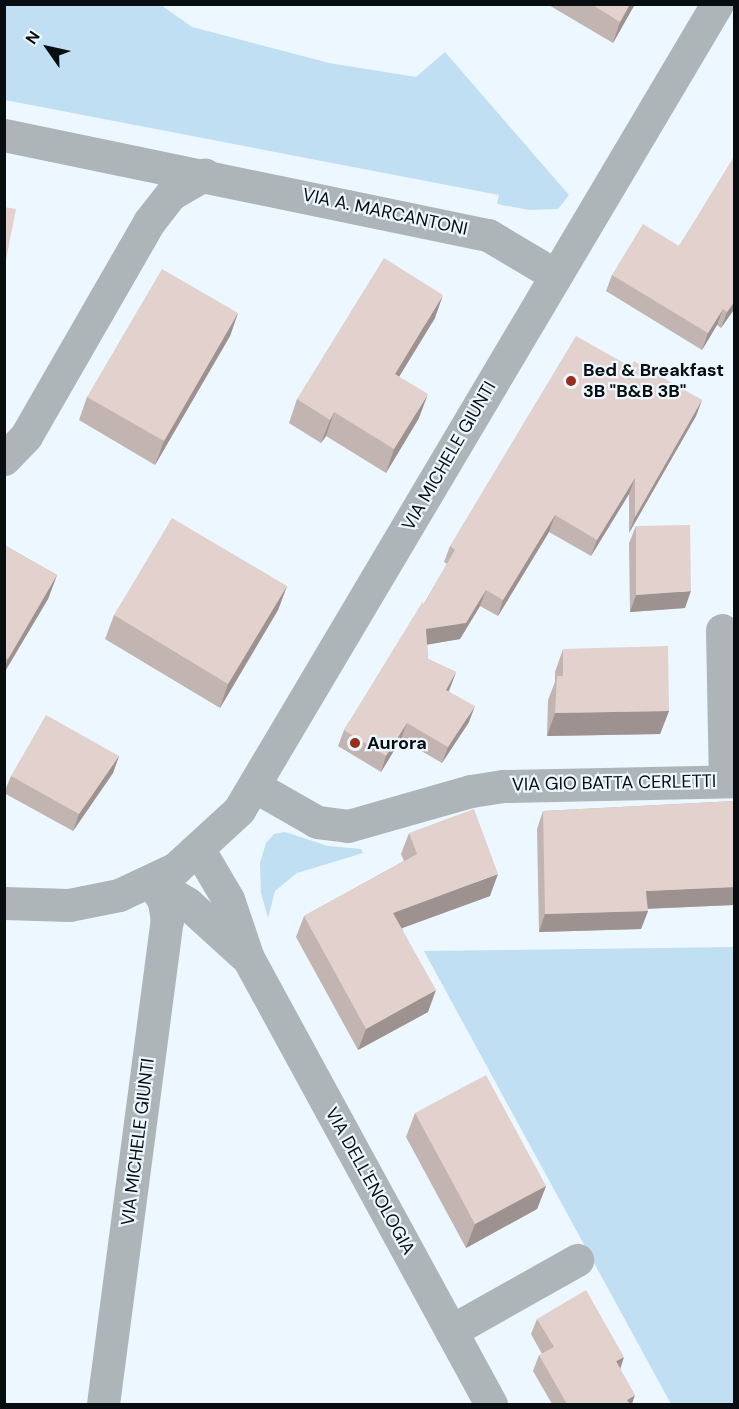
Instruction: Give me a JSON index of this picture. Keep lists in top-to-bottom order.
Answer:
{
  "streets": {
    "street": [
      "VIA A. MARCANTONI",
      "VIA MICHELE GIUNTI",
      "VIA GIO BATTA CERLETTI",
      "VIA DELL'ENOLOGIA"
    ]
  },
  "crossings": [
    ["VIA A. MARCANTONI", "VIA MICHELE GIUNTI"],
    ["VIA MICHELE GIUNTI", "VIA GIO BATTA CERLETTI"],
    ["VIA MICHELE GIUNTI", "VIA DELL'ENOLOGIA"]
  ],
  "places": ["Bed & Breakfast 3B \"B&B 3B\"", "Aurora"],
  "north": "top left"
}
